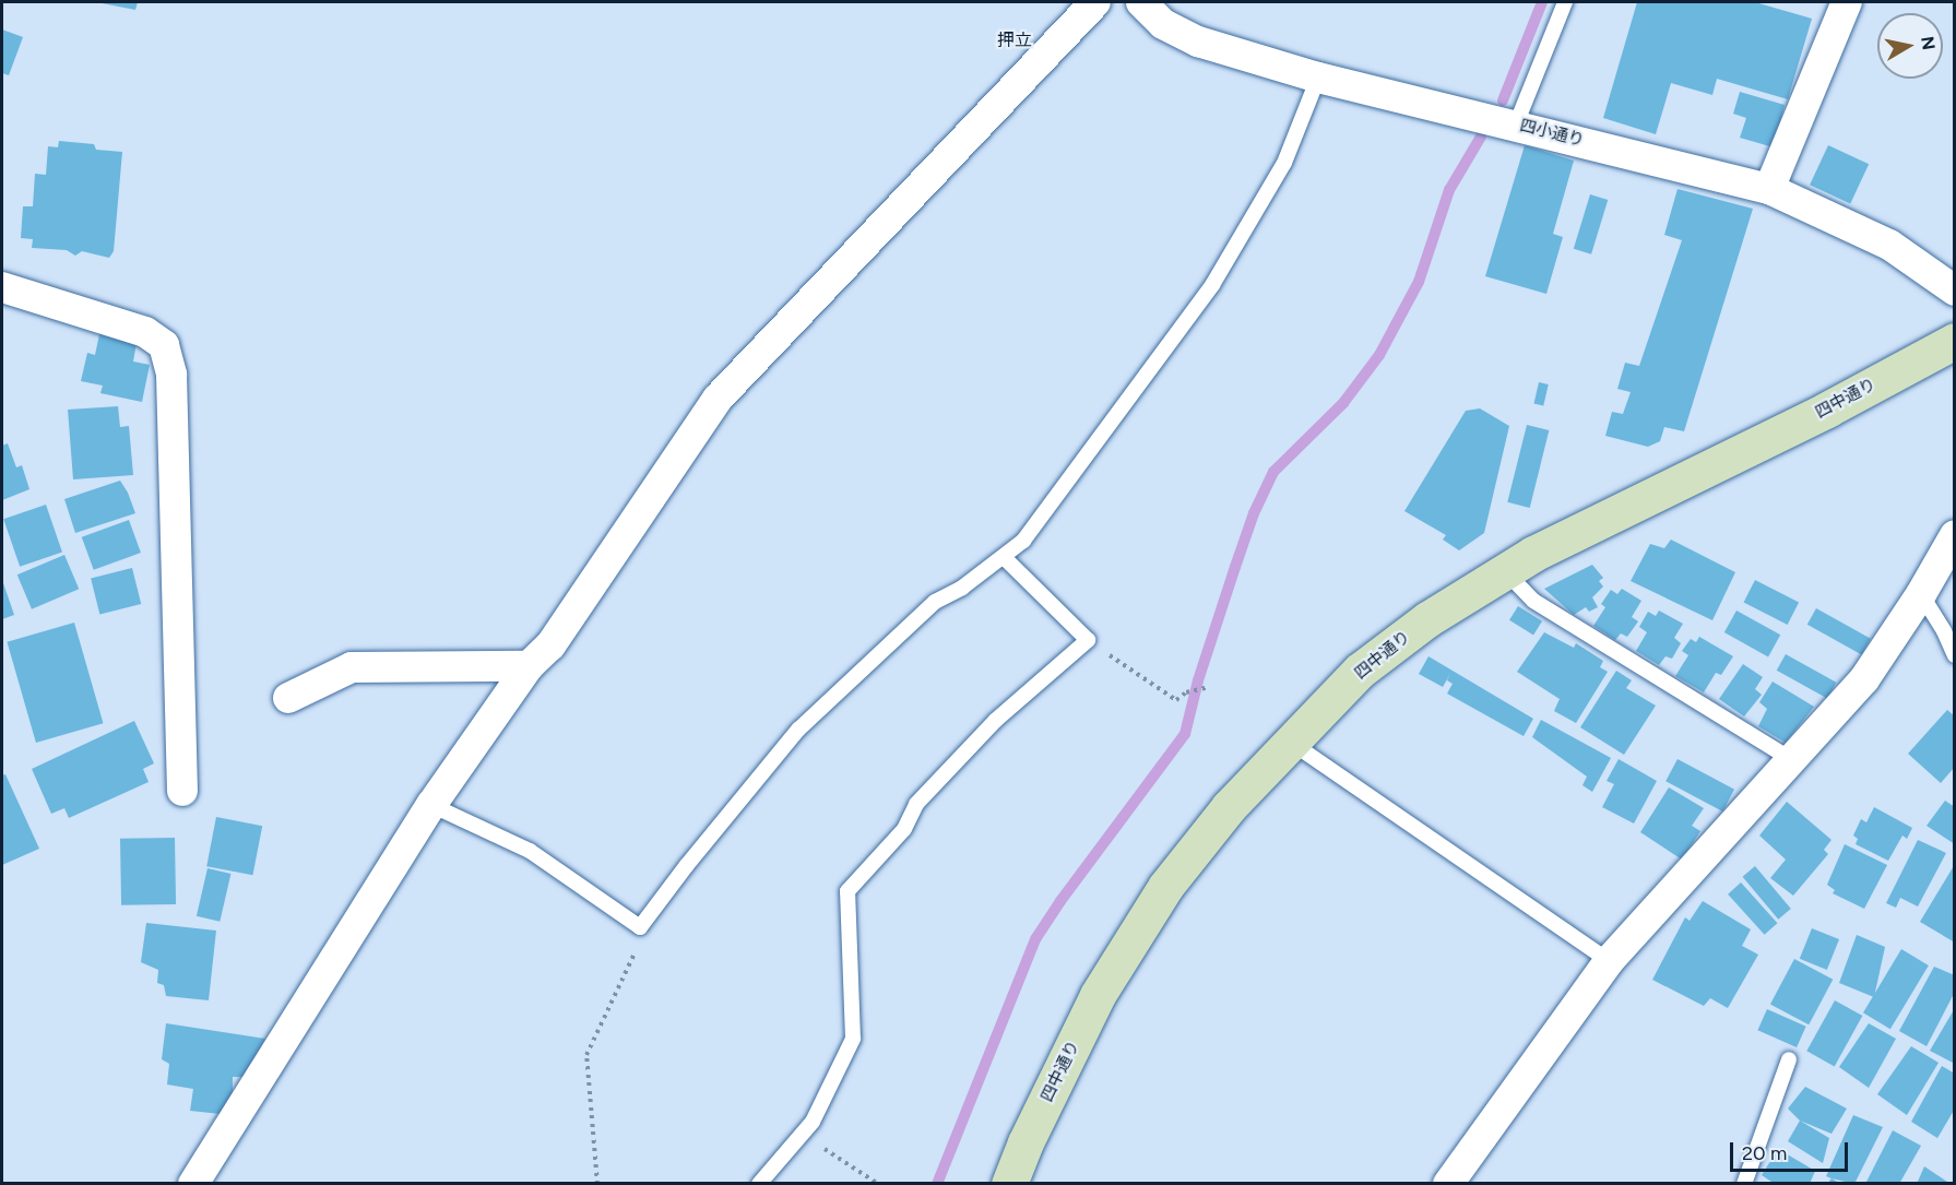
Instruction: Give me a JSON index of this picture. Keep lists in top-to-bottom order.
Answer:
{
  "streets": {
    "street": ["四小通り", "四中通り"]
  },
  "districts": ["押立"],
  "scale_bar": "20 m",
  "north": "right"
}
